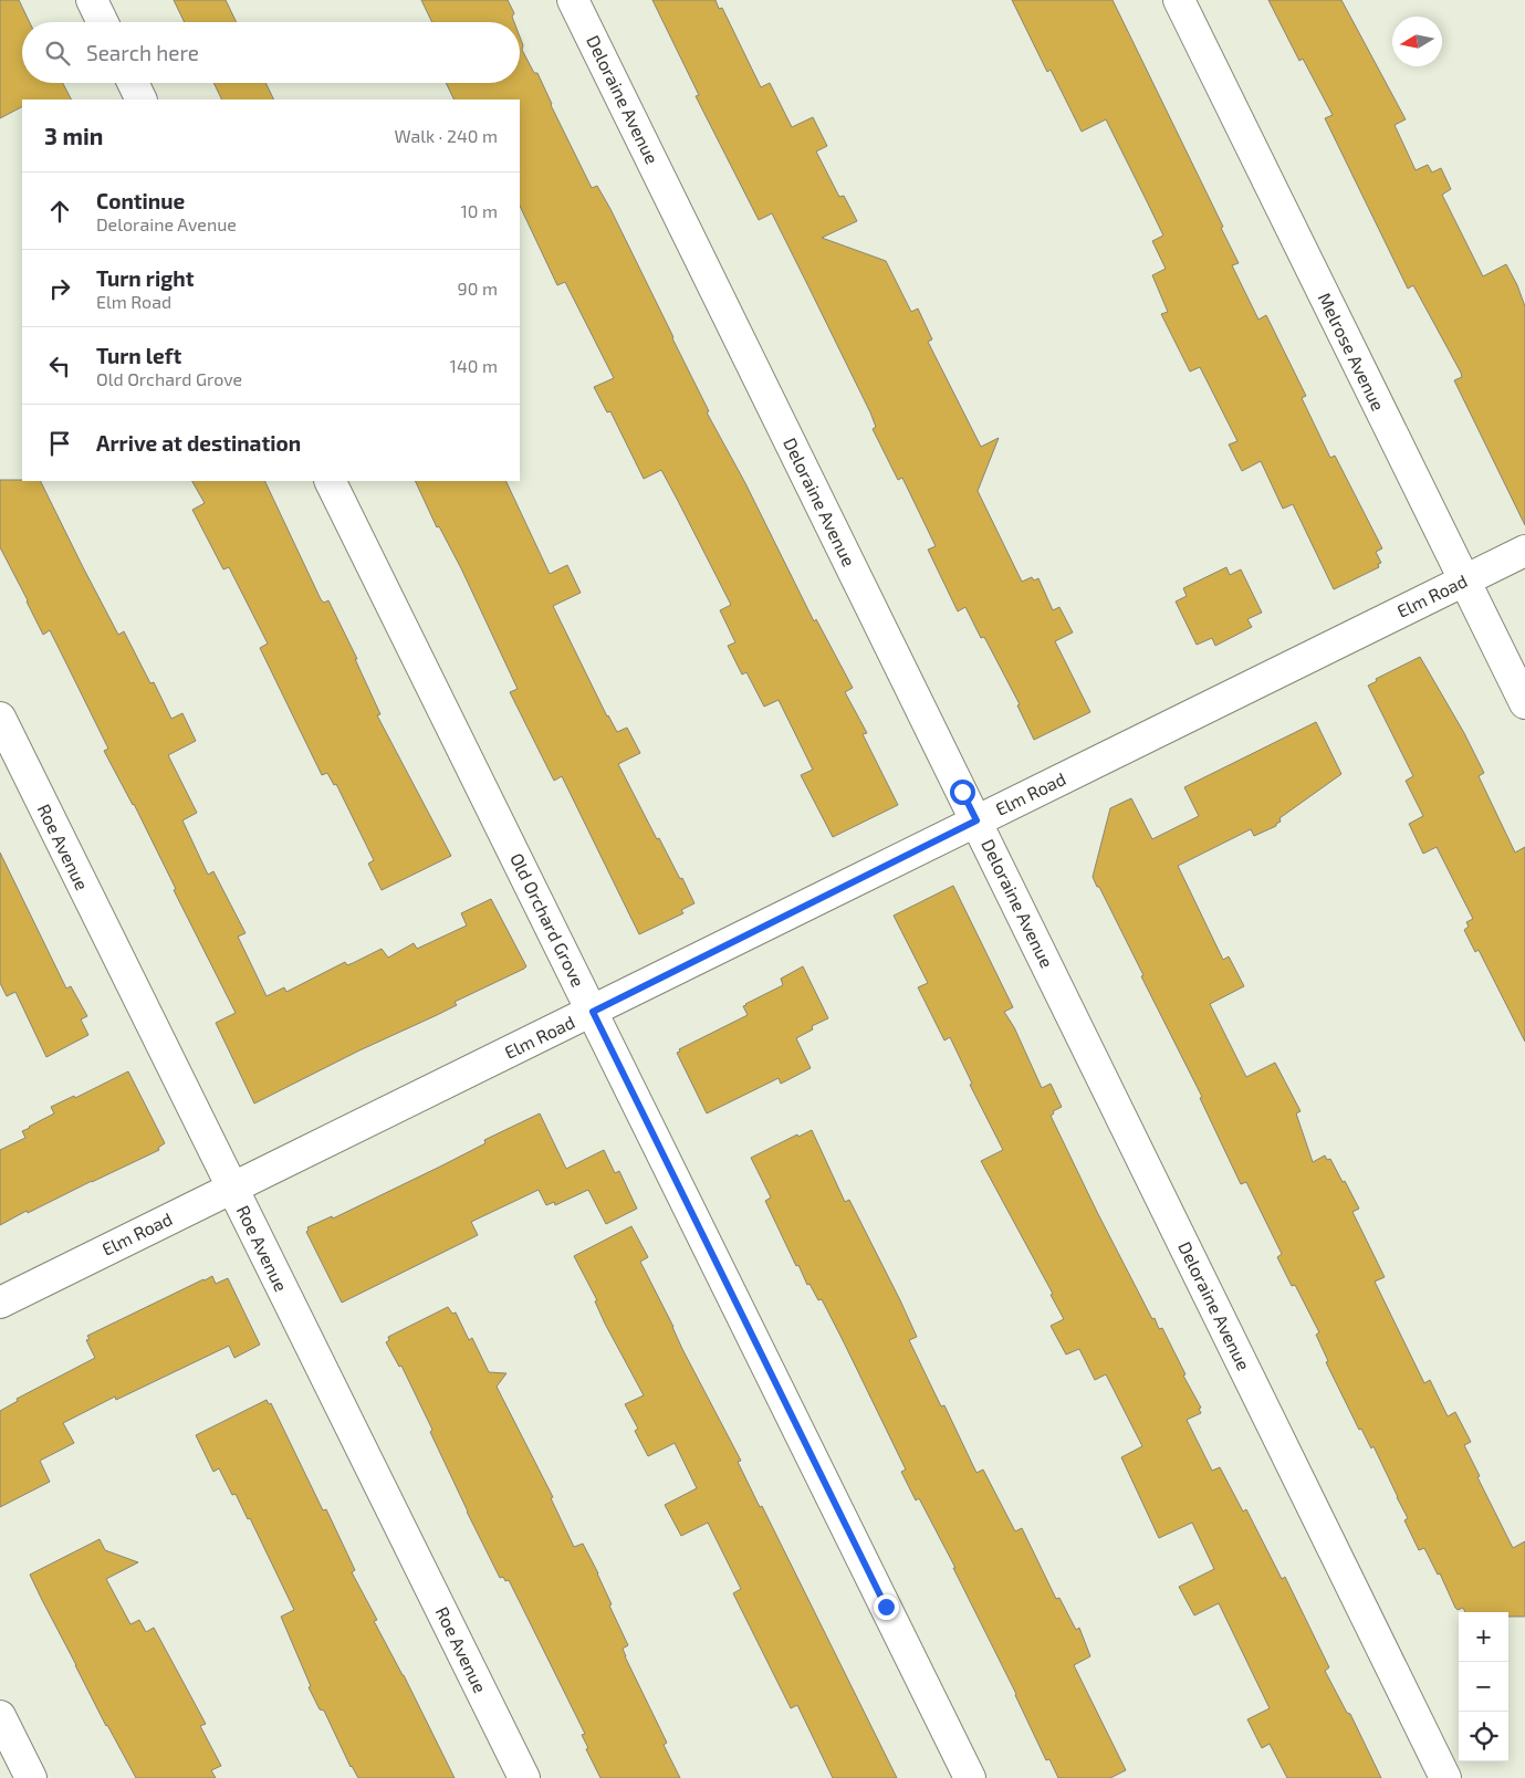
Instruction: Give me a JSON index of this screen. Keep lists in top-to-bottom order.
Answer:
{
  "streets": {
    "street": [
      "Deloraine Avenue",
      "Melrose Avenue",
      "Elm Road",
      "Roe Avenue",
      "Old Orchard Grove"
    ]
  },
  "crossings": [
    ["Deloraine Avenue", "Elm Road"],
    ["Melrose Avenue", "Elm Road"],
    ["Elm Road", "Roe Avenue"],
    ["Elm Road", "Old Orchard Grove"]
  ],
  "north": "left",
  "page": {
    "search": "Search here",
    "heading": ["3 min", "Walk · 240 m"],
    "list": [
      ["Continue", "Deloraine Avenue", "10 m"],
      ["Turn right", "Elm Road", "90 m"],
      ["Turn left", "Old Orchard Grove", "140 m"],
      "Arrive at destination"
    ],
    "map_buttons": ["+", "−"]
  }
}
